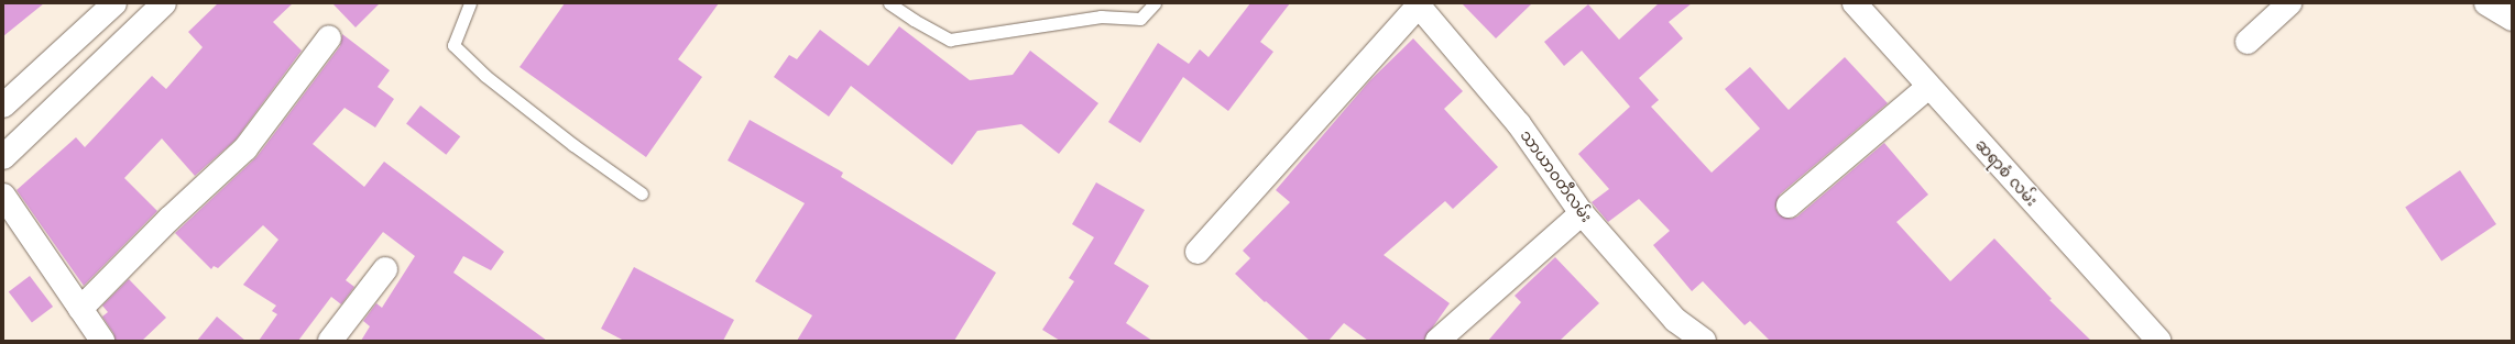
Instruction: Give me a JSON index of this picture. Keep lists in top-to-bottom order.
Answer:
{
  "streets": {
    "street": ["ဆရာစံ လမ်း", "သာယာဝတီလမ်း"]
  }
}
